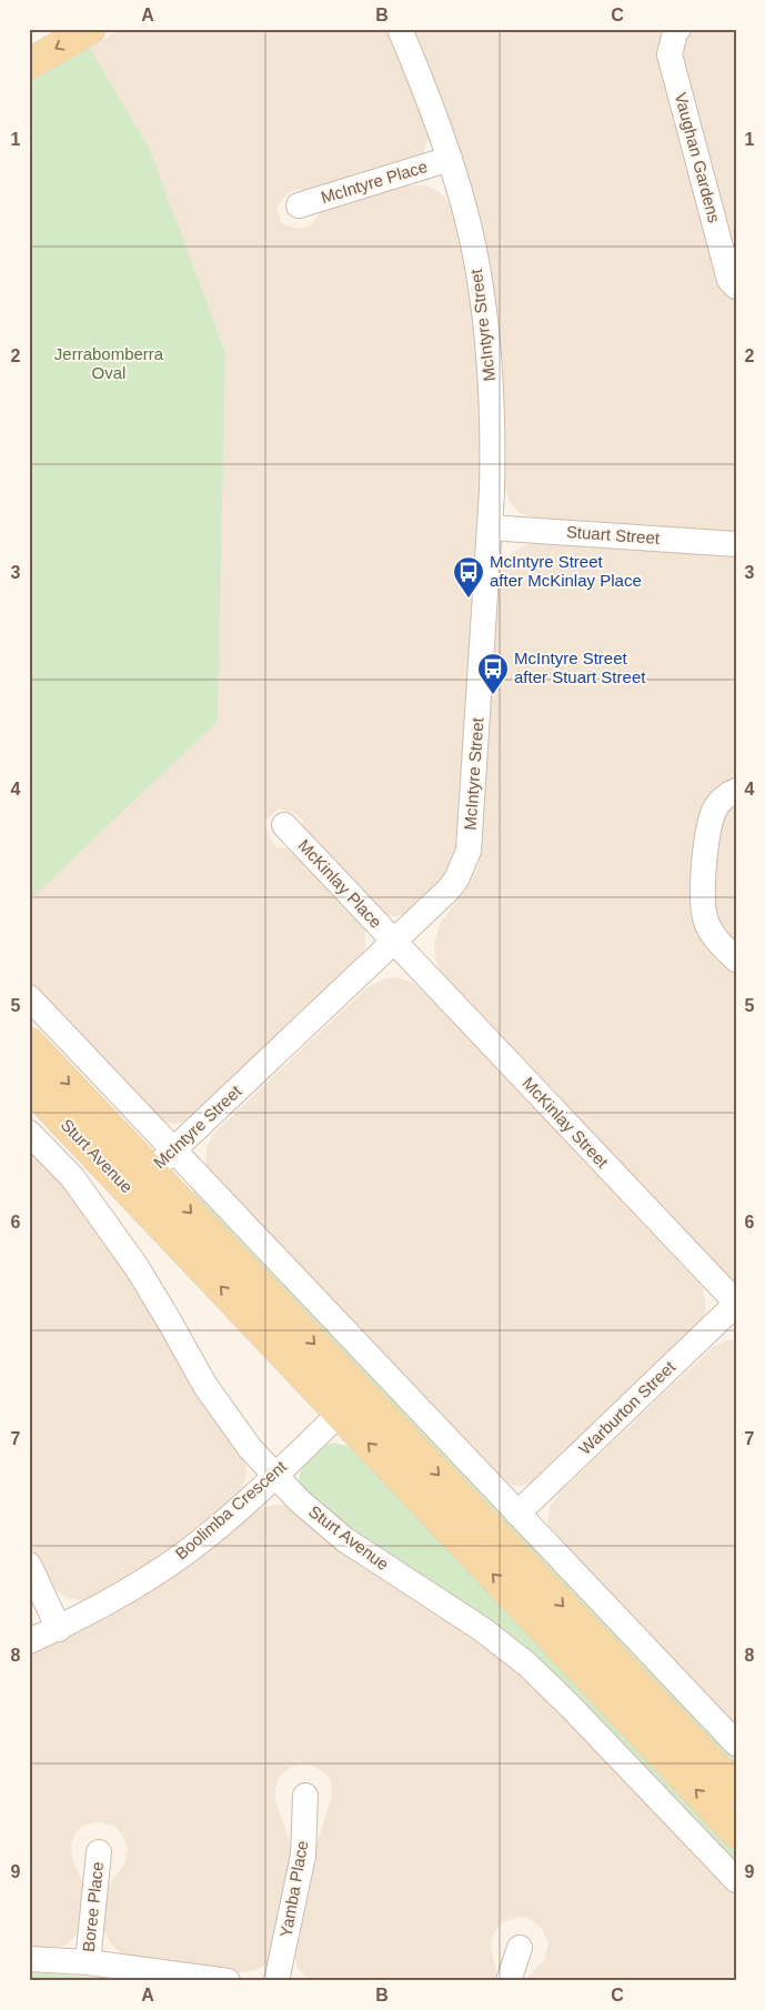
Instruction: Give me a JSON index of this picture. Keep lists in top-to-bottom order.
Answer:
{
  "streets": {
    "main road": ["Sturt Avenue"],
    "street": [
      "Vaughan Gardens",
      "McIntyre Place",
      "McIntyre Street",
      "Stuart Street",
      "McKinlay Place",
      "McKinlay Street",
      "Warburton Street",
      "Boolimba Crescent",
      "Yamba Place",
      "Boree Place"
    ]
  },
  "crossings": [
    ["McIntyre Place", "McIntyre Street"],
    ["McIntyre Street", "Stuart Street"],
    ["McIntyre Street", "McKinlay Place"],
    ["McIntyre Street", "McKinlay Street"],
    ["McIntyre Street", "Sturt Avenue"],
    ["McKinlay Place", "McKinlay Street"],
    ["McKinlay Street", "Warburton Street"],
    ["Sturt Avenue", "Boolimba Crescent"]
  ],
  "parks": ["Jerrabomberra Oval"],
  "places": {
    "bus stop": ["McIntyre Street after McKinlay Place", "McIntyre Street after Stuart Street"]
  },
  "grid": {
    "columns": ["A", "B", "C"],
    "rows": [
      "1",
      "2",
      "3",
      "4",
      "5",
      "6",
      "7",
      "8",
      "9"
    ]
  }
}
